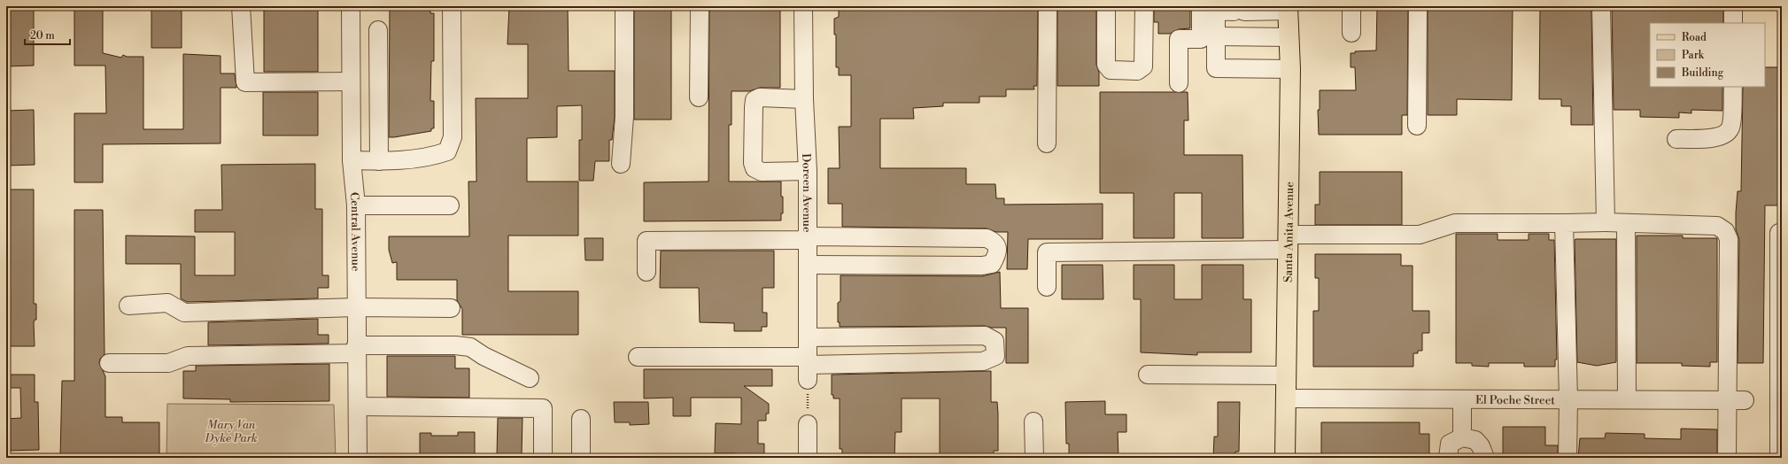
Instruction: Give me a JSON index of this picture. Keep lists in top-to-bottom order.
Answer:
{
  "streets": {
    "main road": ["Santa Anita Avenue"],
    "street": ["Doreen Avenue", "Central Avenue", "El Poche Street"]
  },
  "crossings": [
    ["Santa Anita Avenue", "El Poche Street"]
  ],
  "parks": ["Mary Van Dyke Park"],
  "legend": ["Road", "Park", "Building"],
  "scale_bar": "20 m"
}
